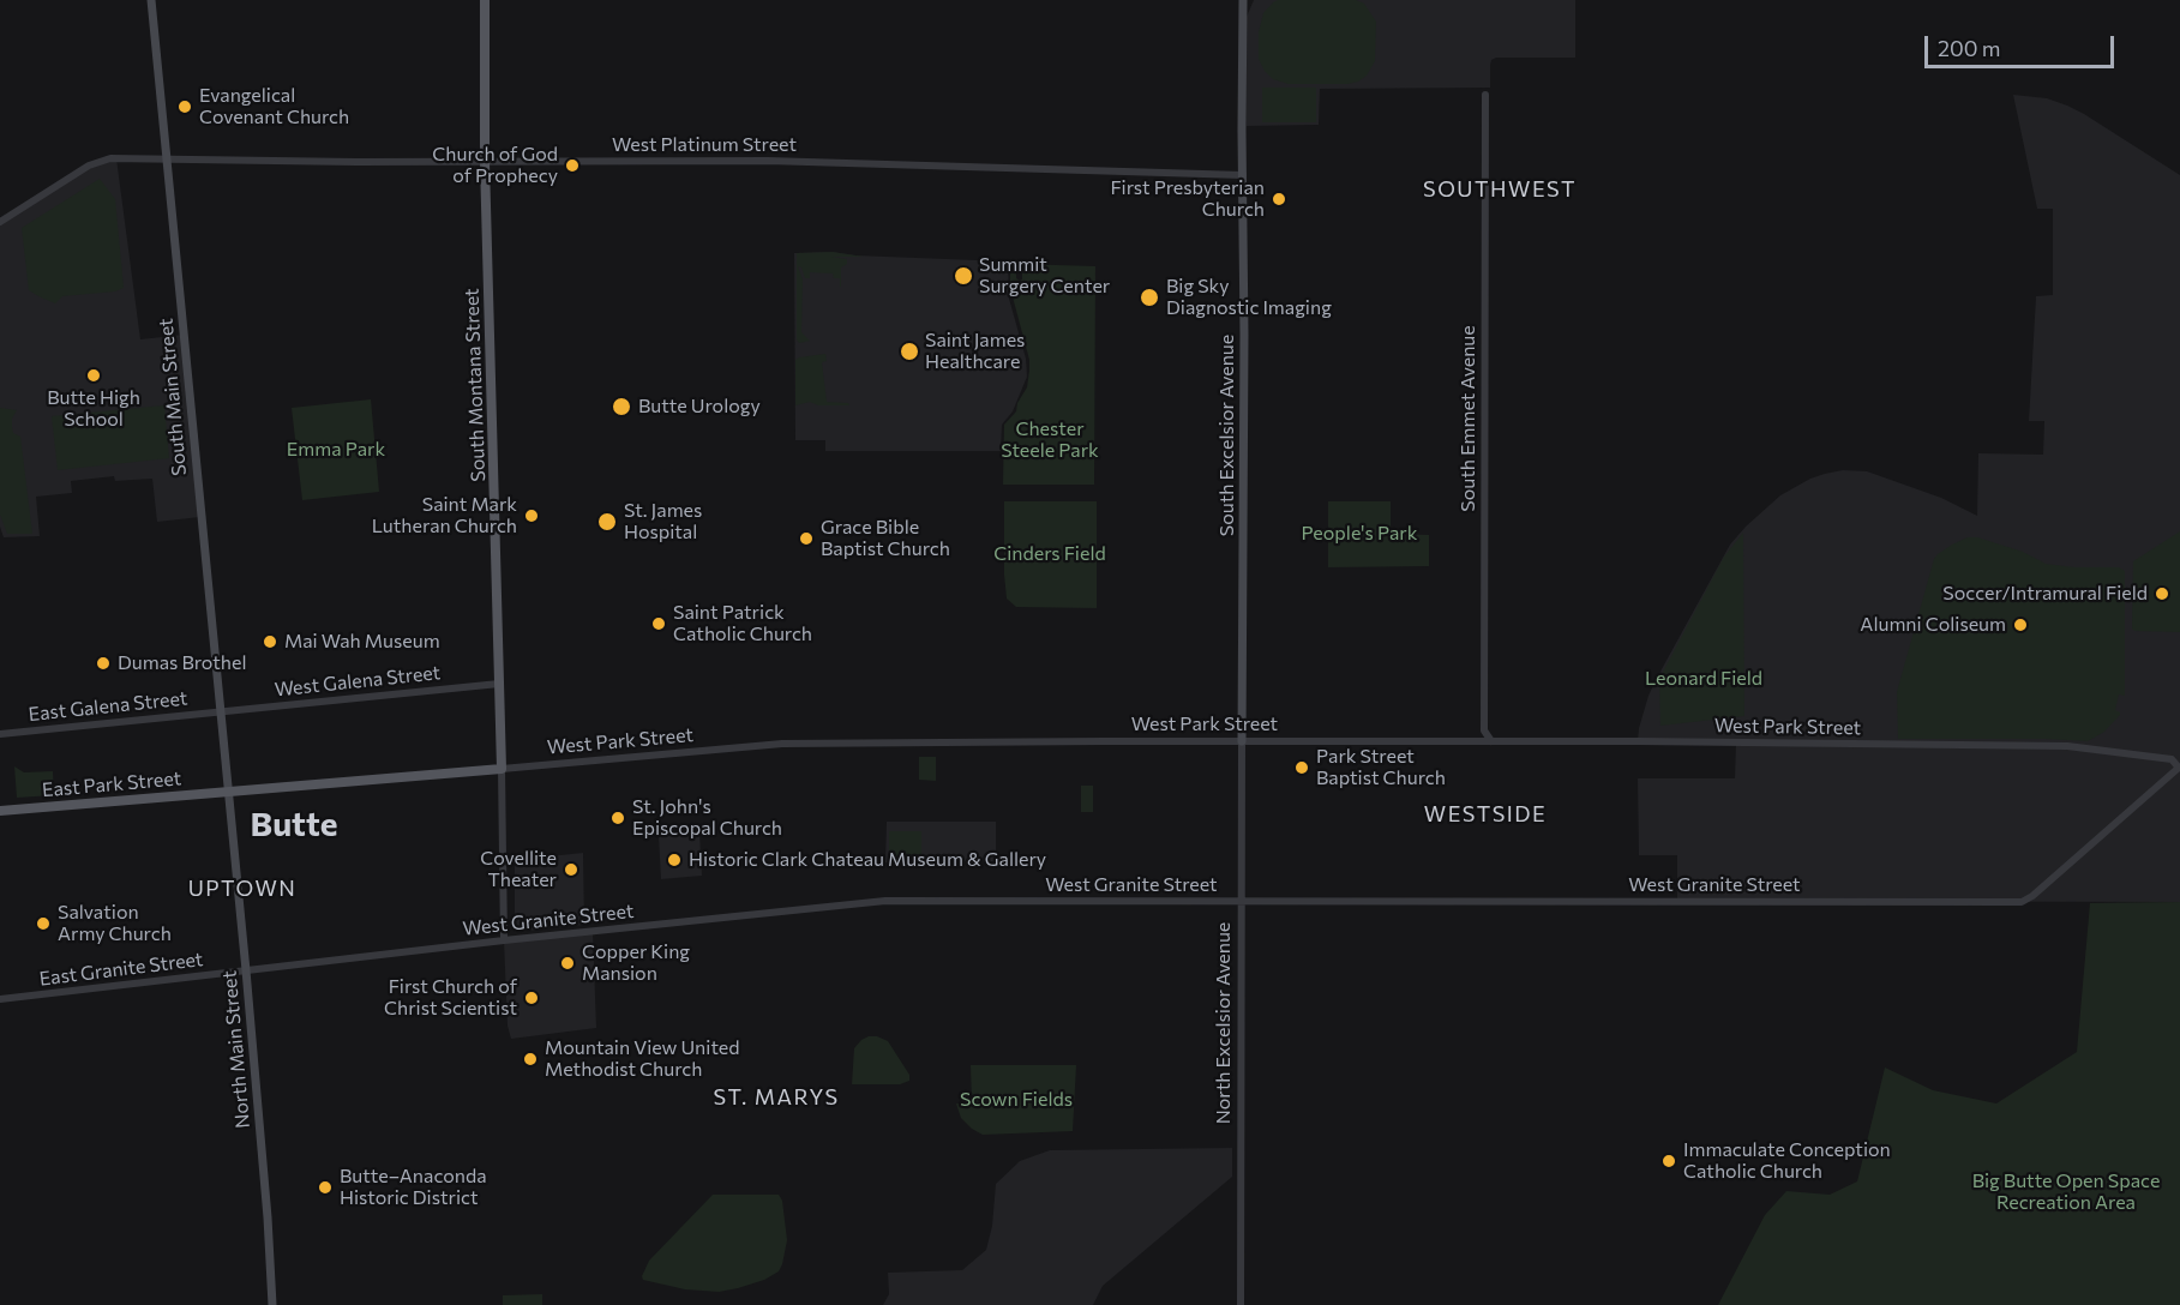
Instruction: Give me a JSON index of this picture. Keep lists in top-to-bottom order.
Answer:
{
  "streets": {
    "main road": [
      "South Montana Street",
      "South Main Street",
      "South Excelsior Avenue",
      "West Park Street",
      "East Park Street",
      "North Main Street"
    ],
    "street": [
      "West Platinum Street",
      "South Emmet Avenue",
      "West Galena Street",
      "East Galena Street",
      "West Granite Street",
      "East Granite Street",
      "North Excelsior Avenue"
    ]
  },
  "crossings": [
    ["West Platinum Street", "South Montana Street"],
    ["West Platinum Street", "South Main Street"],
    ["West Platinum Street", "South Excelsior Avenue"],
    ["South Montana Street", "West Galena Street"],
    ["South Montana Street", "West Park Street"],
    ["South Main Street", "West Galena Street"],
    ["South Main Street", "East Galena Street"],
    ["South Main Street", "West Park Street"],
    ["South Main Street", "East Park Street"],
    ["South Main Street", "North Main Street"],
    ["South Emmet Avenue", "West Park Street"],
    ["South Excelsior Avenue", "West Park Street"],
    ["South Excelsior Avenue", "North Excelsior Avenue"],
    ["West Galena Street", "East Galena Street"],
    ["West Park Street", "East Park Street"],
    ["West Park Street", "West Granite Street"],
    ["West Park Street", "North Excelsior Avenue"],
    ["West Park Street", "North Main Street"],
    ["East Park Street", "North Main Street"],
    ["West Granite Street", "East Granite Street"],
    ["West Granite Street", "North Excelsior Avenue"],
    ["West Granite Street", "North Main Street"],
    ["East Granite Street", "North Main Street"]
  ],
  "districts": [
    "SOUTHWEST",
    "WESTSIDE",
    "Butte",
    "UPTOWN",
    "ST. MARYS"
  ],
  "parks": [
    "Chester Steele Park",
    "Emma Park",
    "People's Park",
    "Cinders Field",
    "Leonard Field",
    "Scown Fields",
    "Big Butte Open Space Recreation Area"
  ],
  "places": [
    "Evangelical Covenant Church",
    "Church of God of Prophecy",
    "First Presbyterian Church",
    "Summit Surgery Center",
    "Big Sky Diagnostic Imaging",
    "Saint James Healthcare",
    "Butte High School",
    "Butte Urology",
    "Saint Mark Lutheran Church",
    "St. James Hospital",
    "Grace Bible Baptist Church",
    "Soccer/Intramural Field",
    "Saint Patrick Catholic Church",
    "Alumni Coliseum",
    "Mai Wah Museum",
    "Dumas Brothel",
    "Park Street Baptist Church",
    "St. John's Episcopal Church",
    "Historic Clark Chateau Museum & Gallery",
    "Covellite Theater",
    "Salvation Army Church",
    "Copper King Mansion",
    "First Church of Christ Scientist",
    "Mountain View United Methodist Church",
    "Immaculate Conception Catholic Church",
    "Butte–Anaconda Historic District"
  ],
  "scale_bar": "200 m"
}
